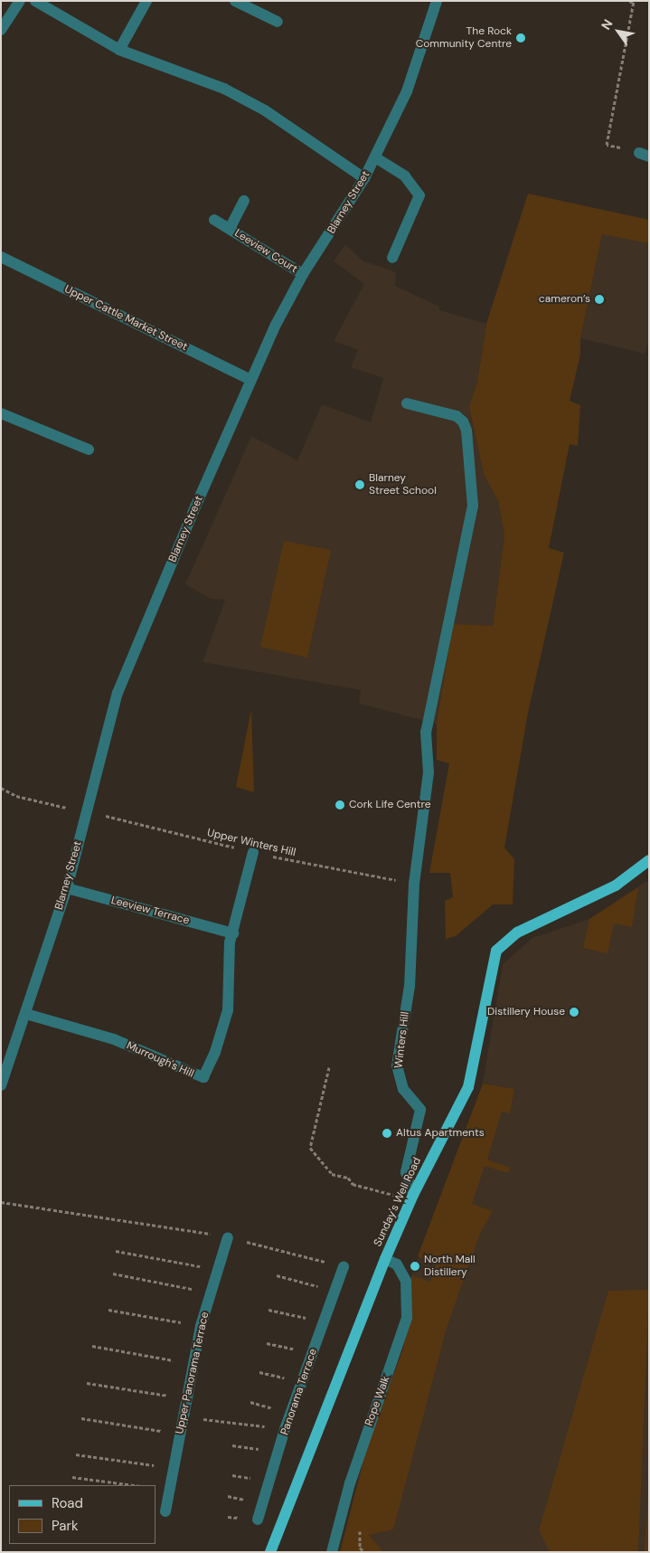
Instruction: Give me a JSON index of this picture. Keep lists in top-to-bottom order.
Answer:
{
  "streets": {
    "main road": ["Sunday's Well Road"],
    "street": [
      "Blarney Street",
      "Leeview Court",
      "Upper Cattle Market Street",
      "Leeview Terrace",
      "Winters Hill",
      "Murrough's Hill",
      "Upper Panorama Terrace",
      "Panorama Terrace",
      "Rope Walk"
    ],
    "path": ["Upper Winters Hill"]
  },
  "crossings": [
    ["Blarney Street", "Leeview Court"],
    ["Blarney Street", "Upper Cattle Market Street"],
    ["Blarney Street", "Upper Winters Hill"],
    ["Blarney Street", "Leeview Terrace"],
    ["Blarney Street", "Murrough's Hill"],
    ["Upper Winters Hill", "Winters Hill"],
    ["Leeview Terrace", "Murrough's Hill"],
    ["Winters Hill", "Sunday's Well Road"],
    ["Sunday's Well Road", "Rope Walk"]
  ],
  "places": [
    "The Rock Community Centre",
    "cameron’s",
    "Blarney Street School",
    "Cork Life Centre",
    "Distillery House",
    "Altus Apartments",
    "North Mall Distillery"
  ],
  "legend": ["Road", "Park"],
  "north": "top left"
}
